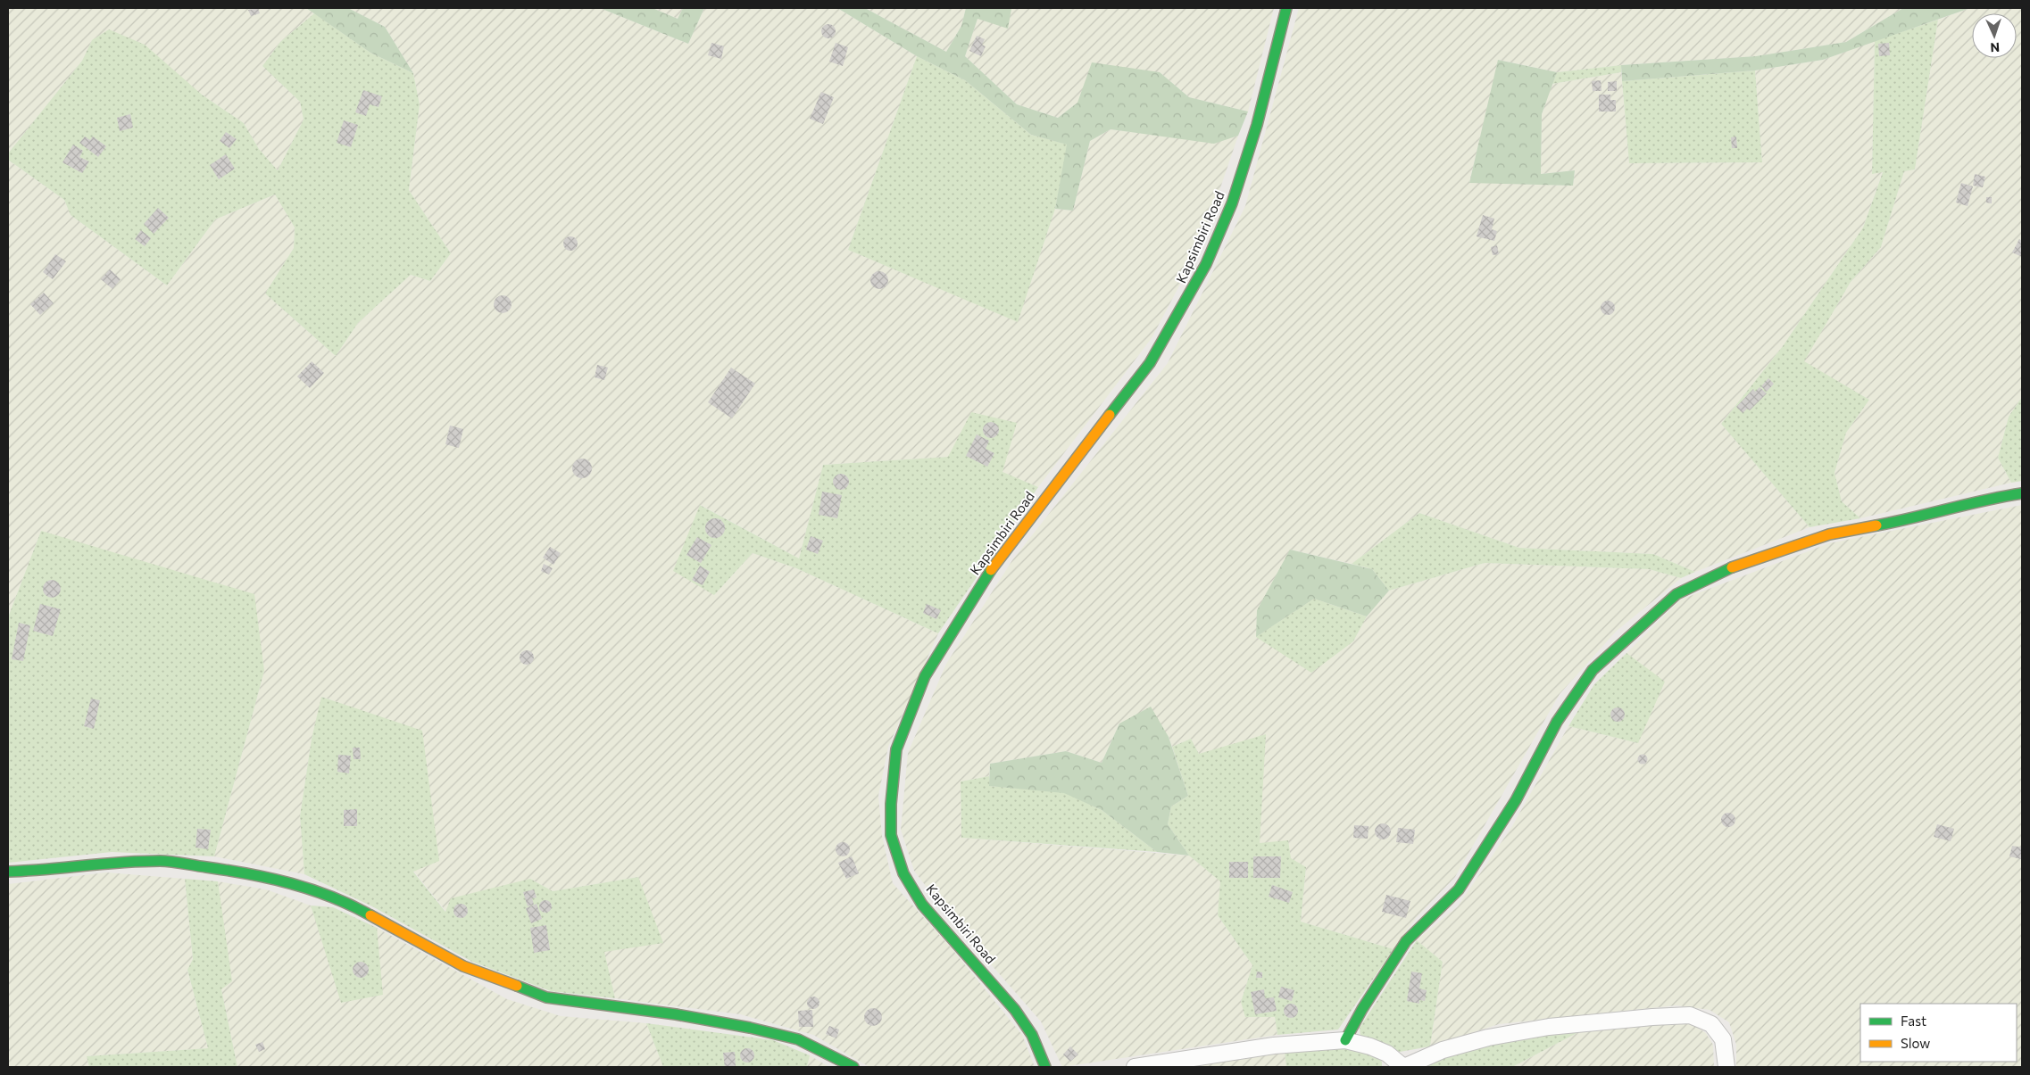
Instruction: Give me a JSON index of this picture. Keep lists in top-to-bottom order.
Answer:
{
  "streets": {
    "street": ["Kapsimbiri Road"]
  },
  "legend": ["Fast", "Slow"],
  "north": "bottom"
}
